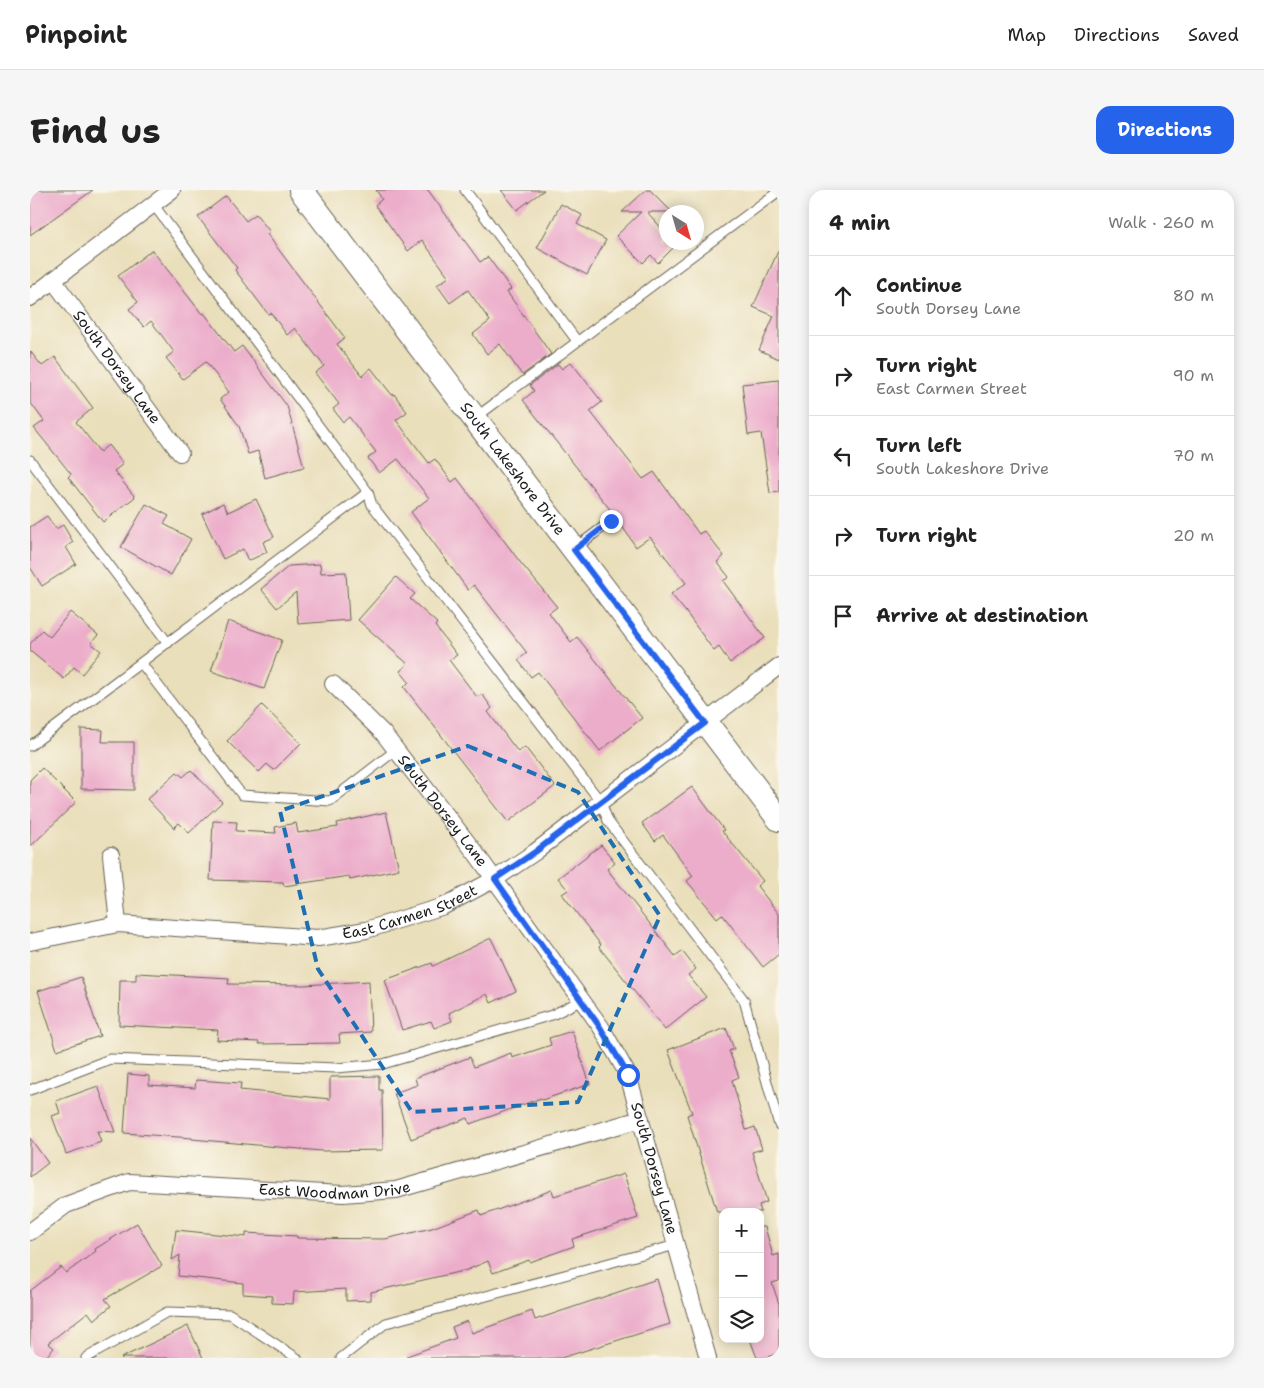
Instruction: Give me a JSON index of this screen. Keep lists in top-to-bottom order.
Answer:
{
  "streets": {
    "street": [
      "South Dorsey Lane",
      "South Lakeshore Drive",
      "East Carmen Street",
      "East Woodman Drive"
    ]
  },
  "crossings": [
    ["South Dorsey Lane", "East Carmen Street"],
    ["South Dorsey Lane", "East Woodman Drive"],
    ["South Lakeshore Drive", "East Carmen Street"]
  ],
  "north": "bottom right",
  "page": {
    "header": "Pinpoint",
    "nav": ["Map", "Directions", "Saved"],
    "buttons": "Directions",
    "title": "Find us",
    "heading": ["4 min", "Walk · 260 m"],
    "list": [
      ["Continue", "South Dorsey Lane", "80 m"],
      ["Turn right", "East Carmen Street", "90 m"],
      ["Turn left", "South Lakeshore Drive", "70 m"],
      ["Turn right", "20 m"],
      "Arrive at destination"
    ],
    "map_buttons": ["+", "−"]
  }
}
